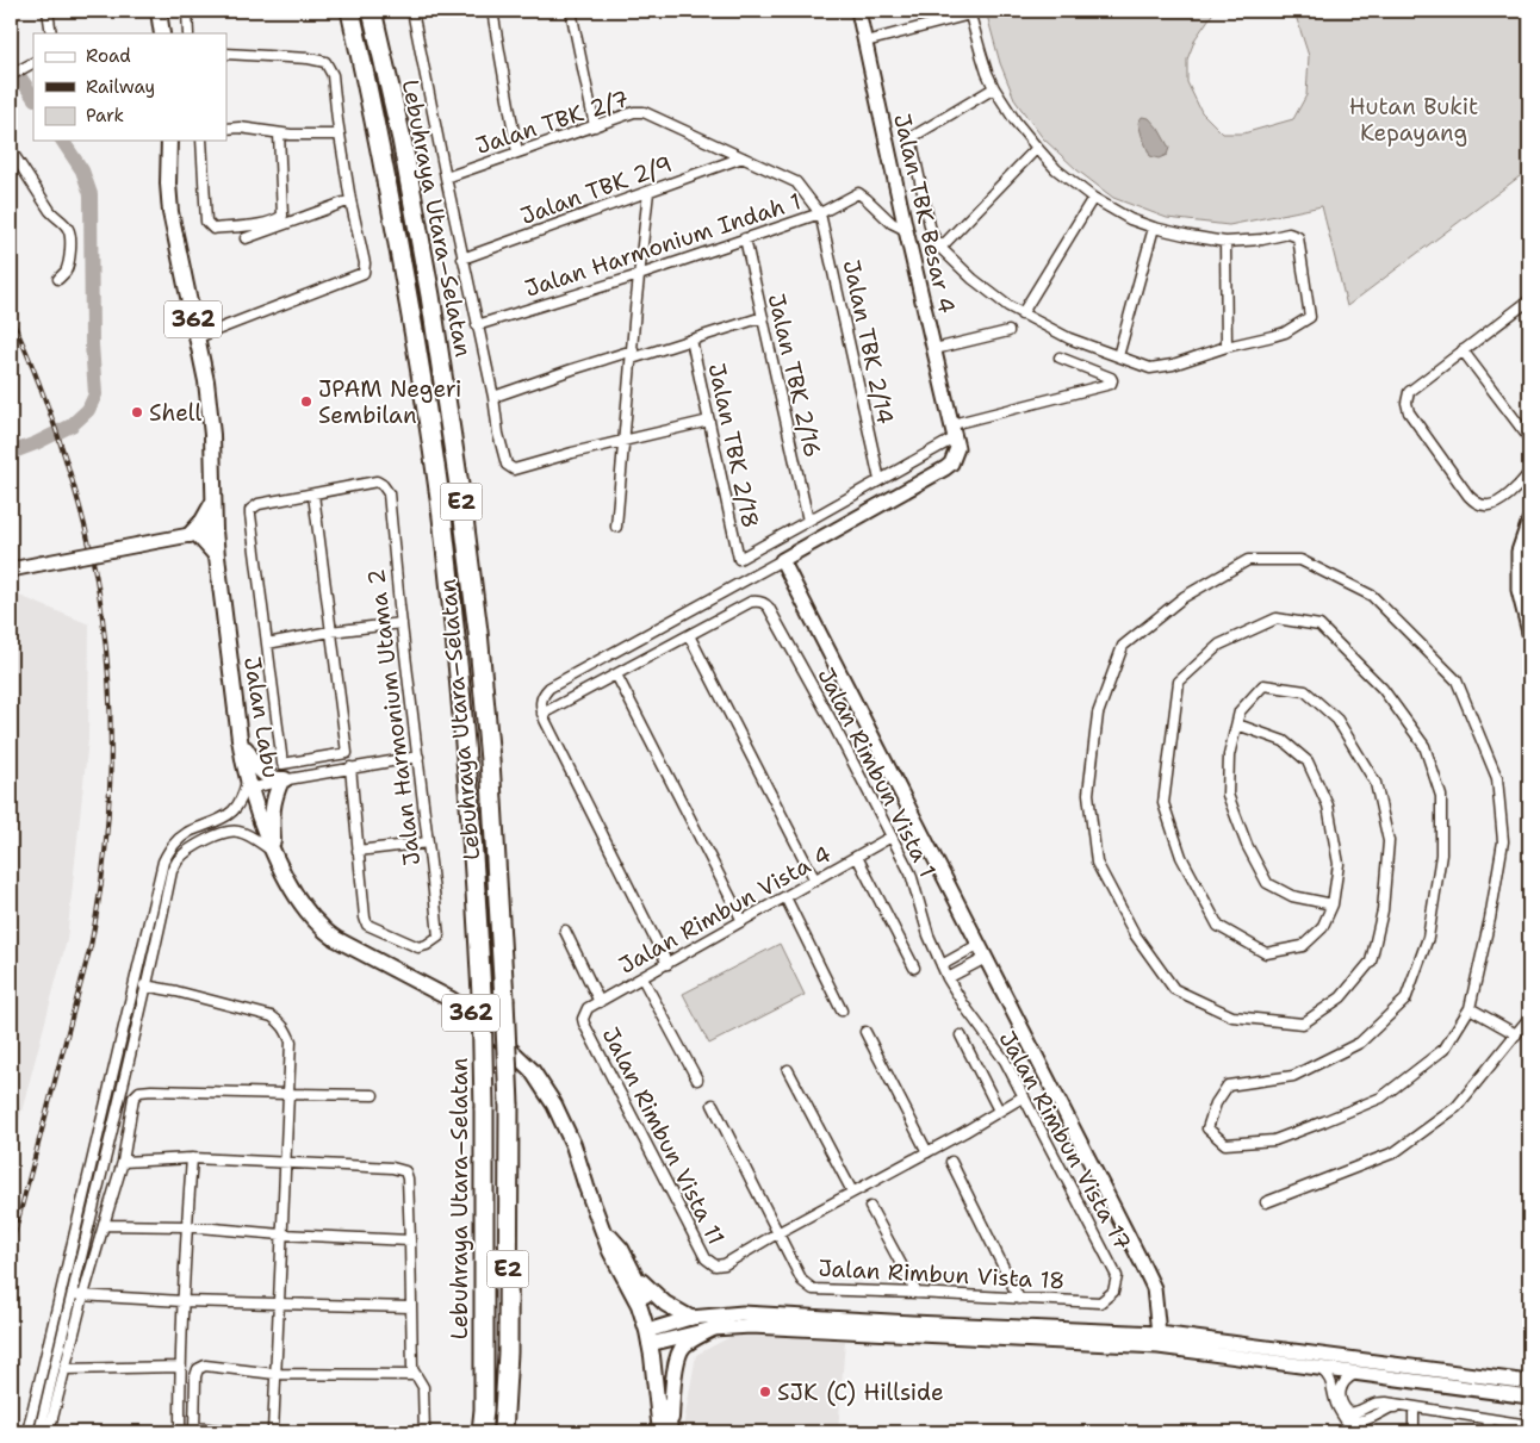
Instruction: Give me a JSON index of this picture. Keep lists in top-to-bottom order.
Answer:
{
  "streets": {
    "highway": ["Lebuhraya Utara–Selatan", "E2"],
    "main road": ["362", "Jalan Labu"],
    "street": [
      "Jalan TBK 2/7",
      "Jalan TBK 2/9",
      "Jalan TBK Besar 4",
      "Jalan Harmonium Indah 1",
      "Jalan TBK 2/14",
      "Jalan TBK 2/16",
      "Jalan TBK 2/18",
      "Jalan Harmonium Utama 2",
      "Jalan Rimbun Vista 1",
      "Jalan Rimbun Vista 4",
      "Jalan Rimbun Vista 11",
      "Jalan Rimbun Vista 17",
      "Jalan Rimbun Vista 18"
    ]
  },
  "crossings": [
    ["Jalan TBK 2/7", "Jalan TBK 2/9"],
    ["Jalan TBK 2/7", "Jalan Harmonium Indah 1"],
    ["Jalan TBK 2/7", "Jalan TBK 2/14"],
    ["Jalan TBK Besar 4", "Jalan Harmonium Indah 1"],
    ["Jalan Harmonium Indah 1", "Jalan TBK 2/14"],
    ["Jalan Harmonium Indah 1", "Jalan TBK 2/16"],
    ["Jalan TBK 2/16", "Jalan TBK 2/18"],
    ["Jalan Rimbun Vista 1", "Jalan Rimbun Vista 4"],
    ["Jalan Rimbun Vista 1", "Jalan Rimbun Vista 17"],
    ["Jalan Rimbun Vista 4", "Jalan Rimbun Vista 11"],
    ["Jalan Rimbun Vista 11", "Jalan Rimbun Vista 18"],
    ["Jalan Rimbun Vista 17", "Jalan Rimbun Vista 18"]
  ],
  "parks": ["Hutan Bukit Kepayang"],
  "places": ["JPAM Negeri Sembilan", "Shell", "SJK (C) Hillside"],
  "legend": ["Road", "Railway", "Park"]
}
